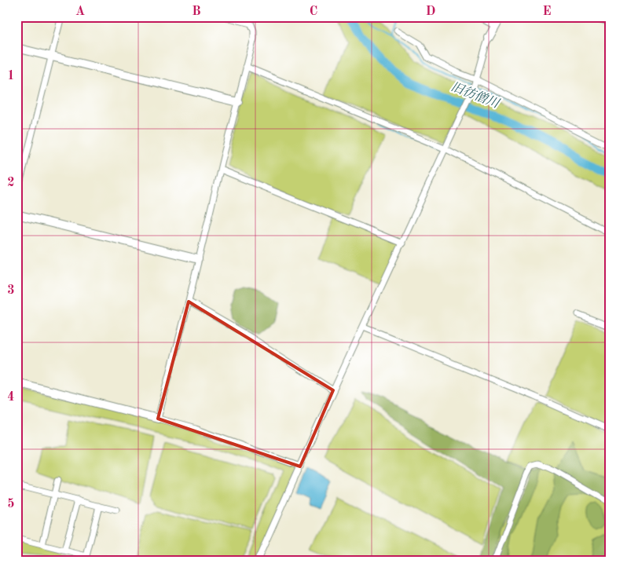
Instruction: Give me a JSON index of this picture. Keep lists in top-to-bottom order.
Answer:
{
  "water": ["旧彷僧川"],
  "grid": {
    "columns": [
      "A",
      "B",
      "C",
      "D",
      "E"
    ],
    "rows": [
      "1",
      "2",
      "3",
      "4",
      "5"
    ]
  }
}
